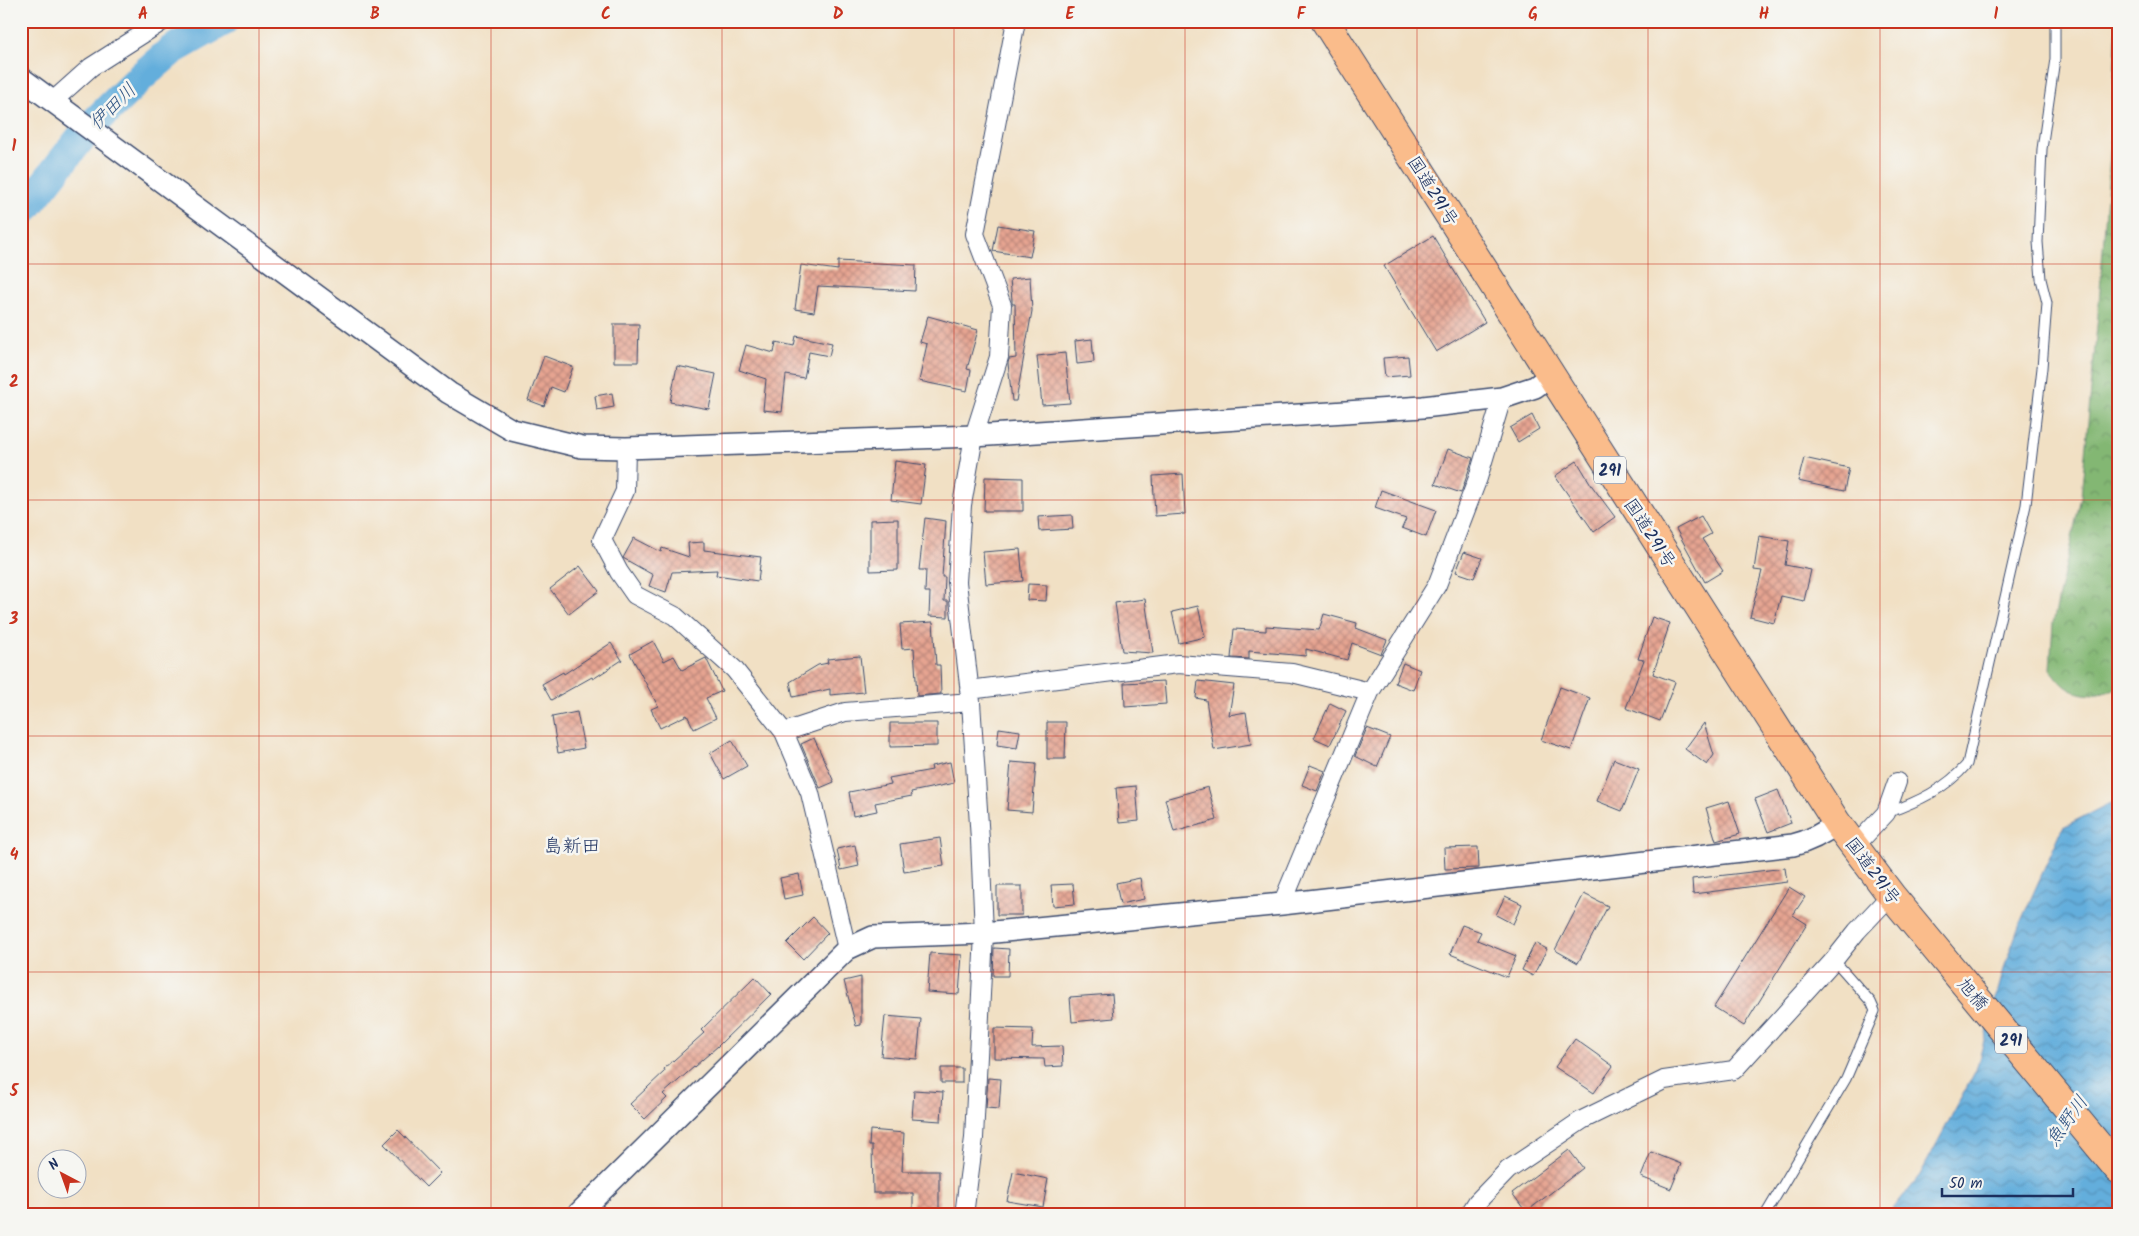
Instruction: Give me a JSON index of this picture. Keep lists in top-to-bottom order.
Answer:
{
  "streets": {
    "highway": ["国道291号", "291", "旭橋"]
  },
  "crossings": [
    ["国道291号", "旭橋"]
  ],
  "districts": ["島新田"],
  "water": ["伊田川", "魚野川"],
  "scale_bar": "50 m",
  "north": "top left",
  "grid": {
    "columns": [
      "A",
      "B",
      "C",
      "D",
      "E",
      "F",
      "G",
      "H",
      "I"
    ],
    "rows": [
      "1",
      "2",
      "3",
      "4",
      "5"
    ]
  }
}
